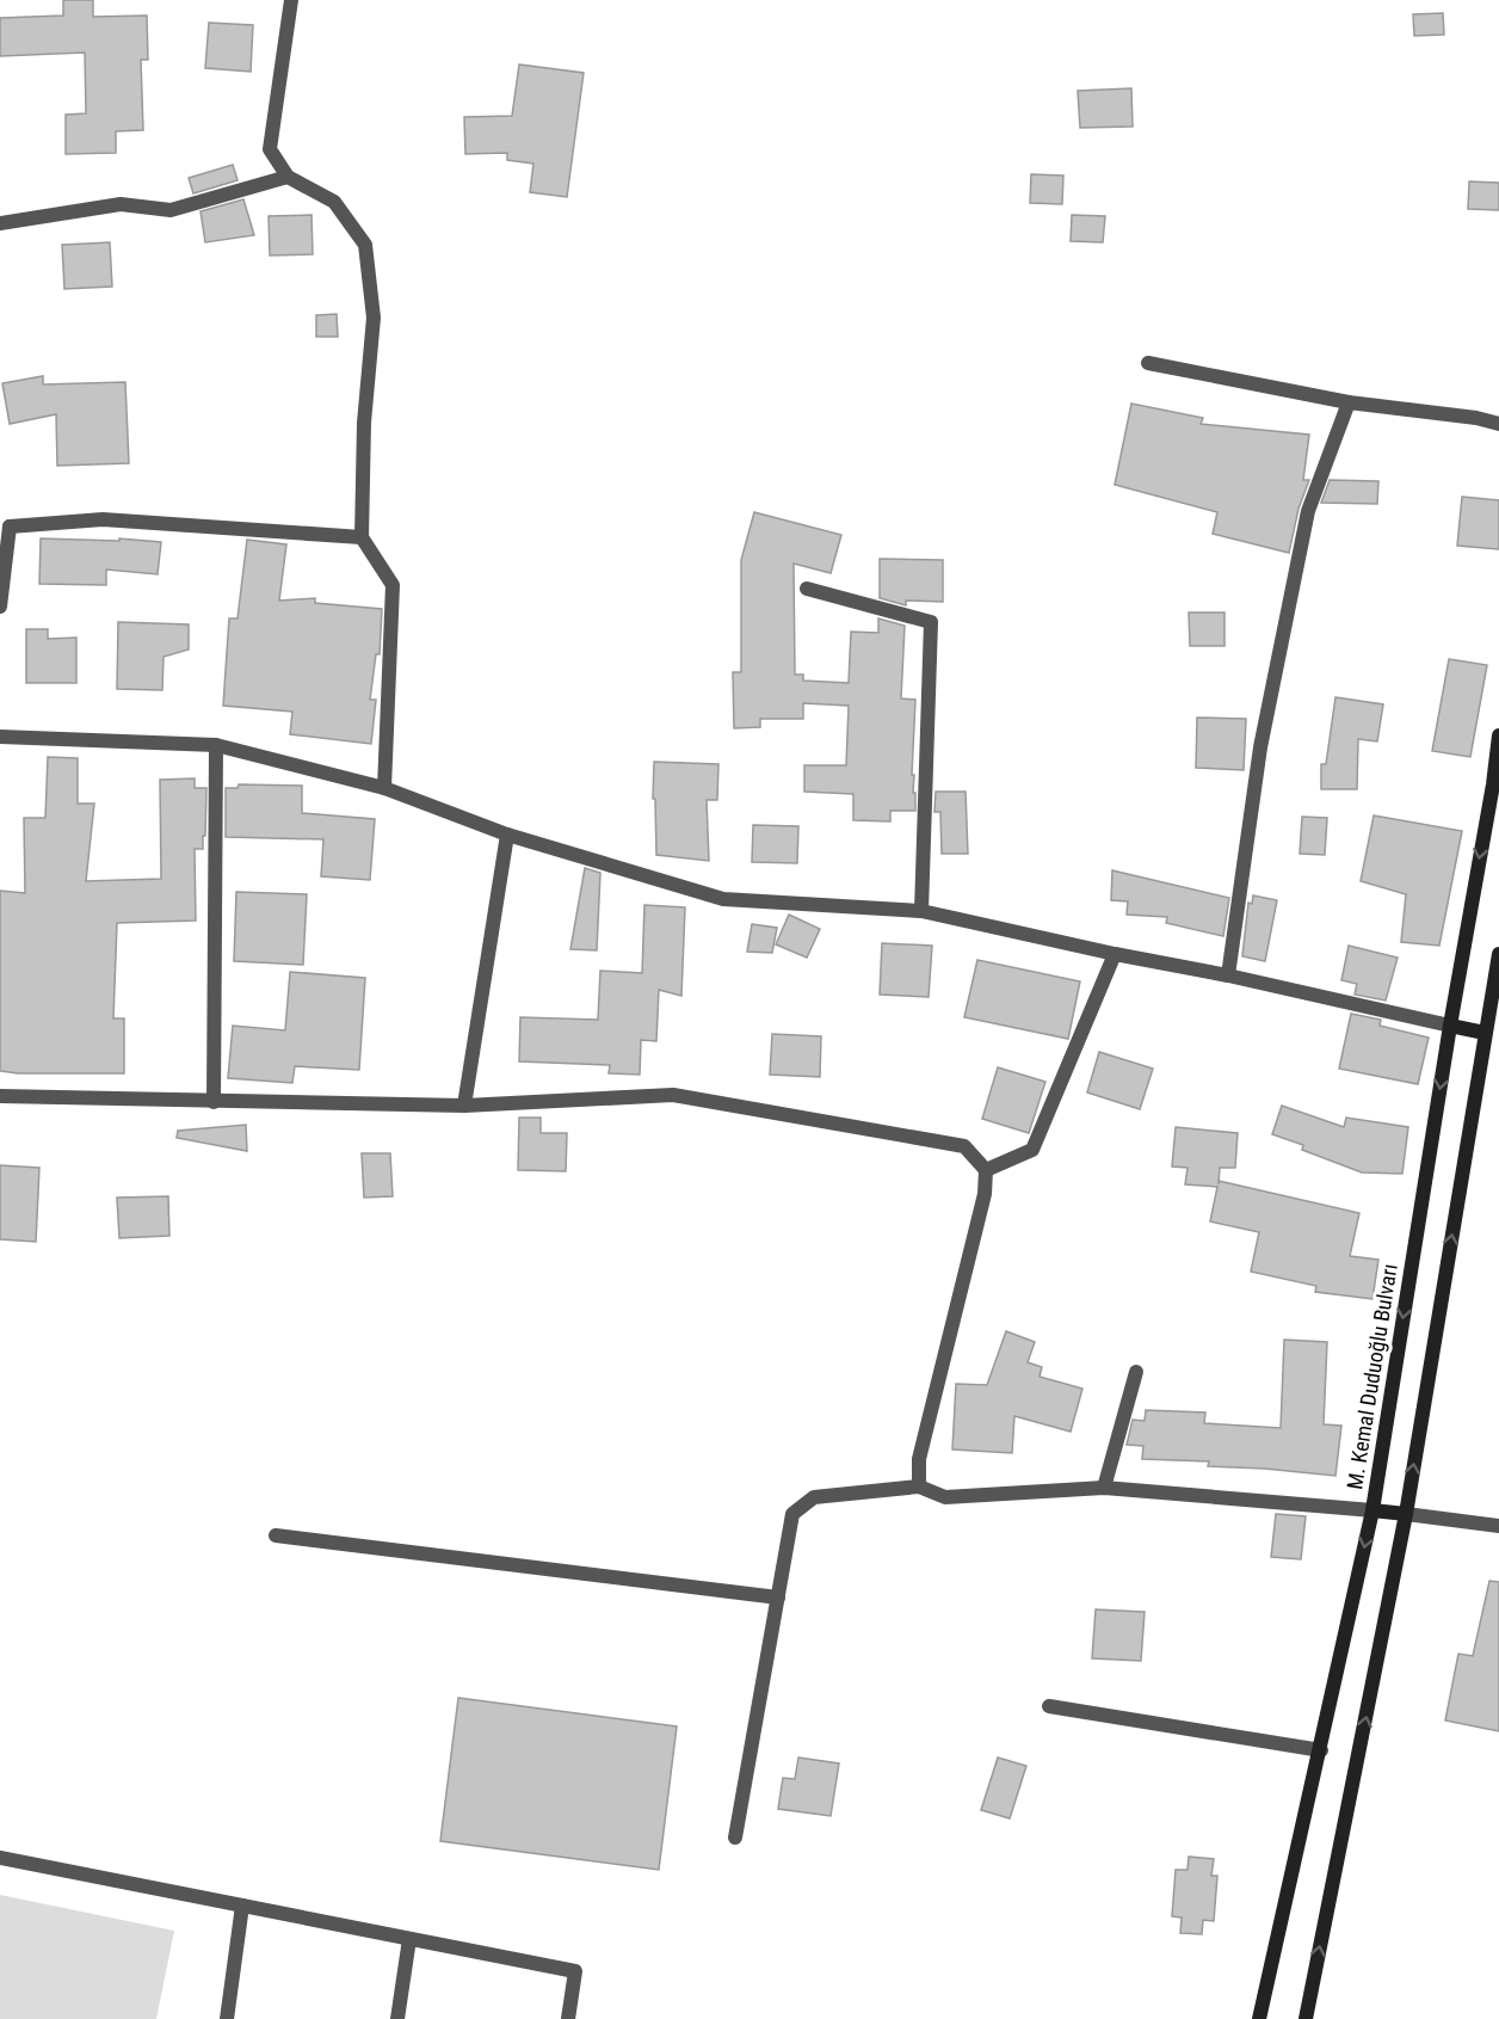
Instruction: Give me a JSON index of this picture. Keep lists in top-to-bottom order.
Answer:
{
  "streets": {
    "street": ["M. Kemal Duduoğlu Bulvarı"]
  }
}
